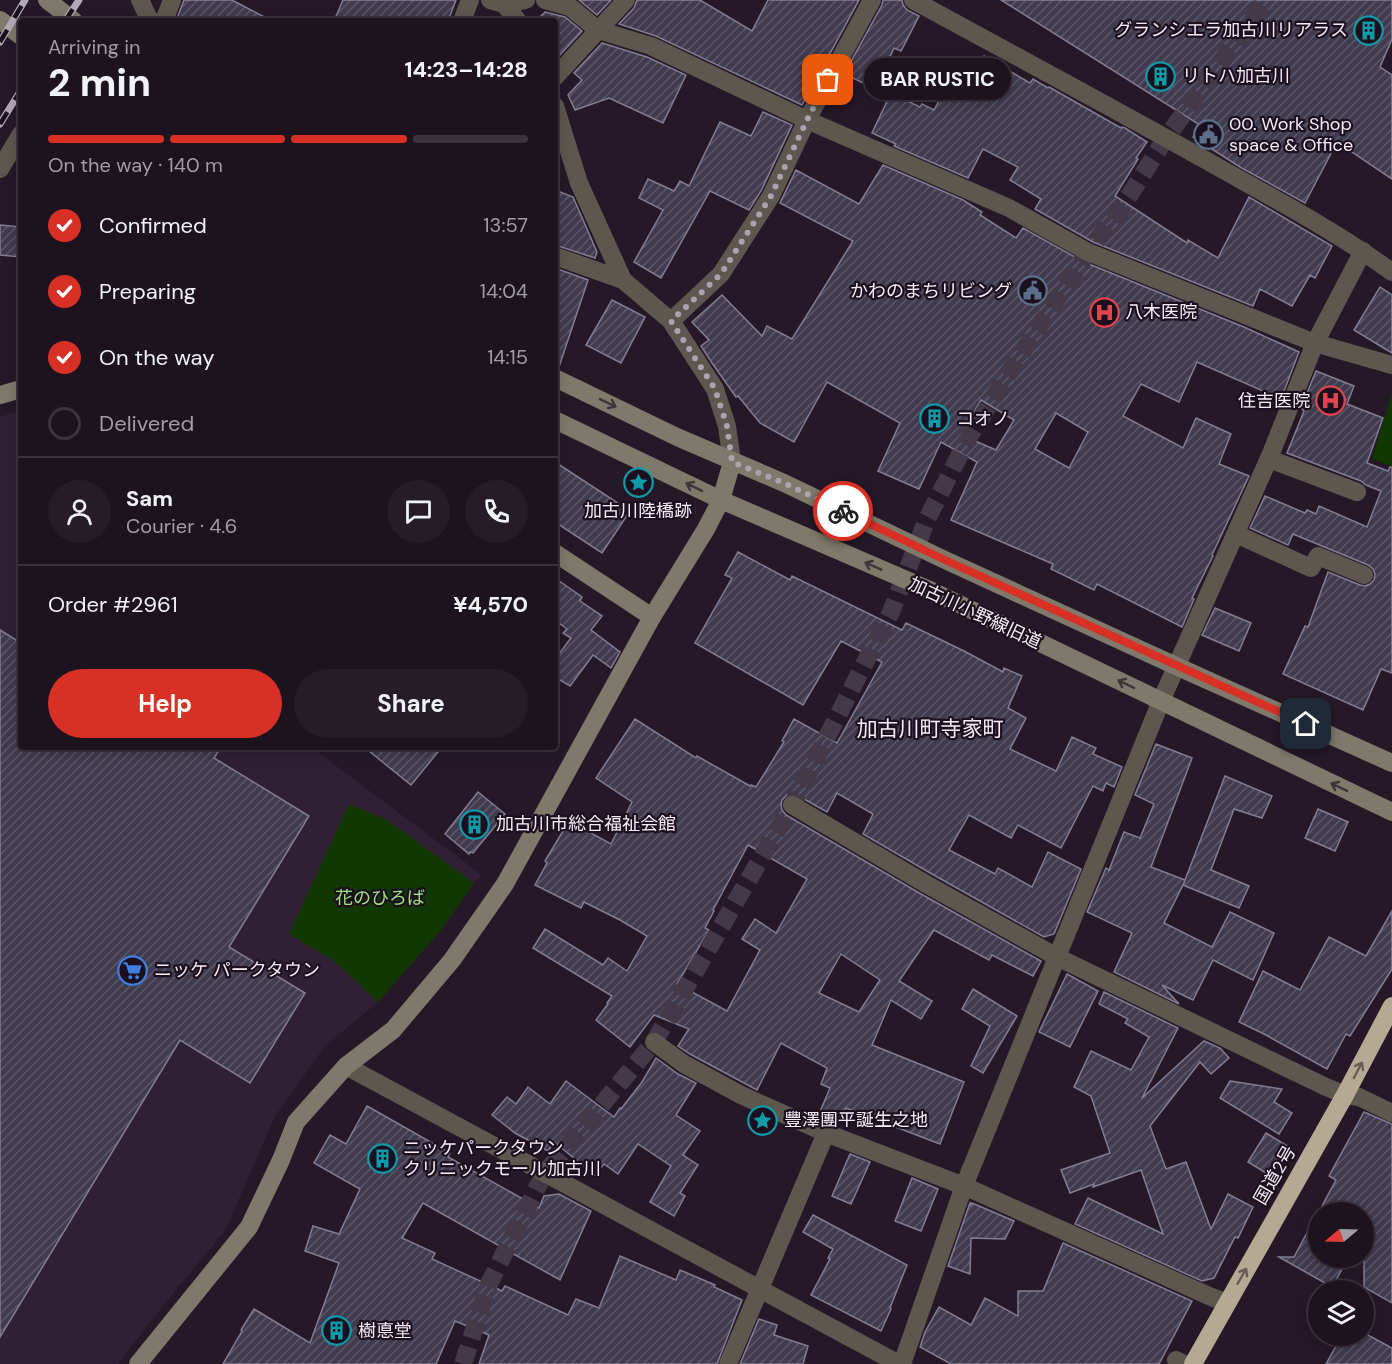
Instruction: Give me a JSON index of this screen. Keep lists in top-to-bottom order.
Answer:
{
  "streets": {
    "highway": ["国道2号"],
    "street": ["加古川小野線旧道"]
  },
  "one_way": ["国道2号"],
  "districts": ["加古川町寺家町"],
  "parks": ["花のひろば"],
  "places": {
    "building": [
      "グランシエラ加古川リアラス",
      "リトハ加古川",
      "コオノ",
      "加古川市総合福祉会館",
      "ニッケパークタウン クリニックモール加古川",
      "樹悳堂"
    ],
    "other": ["BAR RUSTIC"],
    "public building": ["00. Work Shop space & Office", "かわのまちリビング"],
    "hospital": ["八木医院", "住吉医院"],
    "place": ["加古川陸橋跡", "豐澤團平誕生之地"],
    "supermarket": ["ニッケ パークタウン"]
  },
  "north": "left",
  "page": {
    "heading": ["2 min", "Arriving in", "14:23–14:28"],
    "panel": [
      "Sam",
      "Courier · 4.6",
      "Order #2961",
      "¥4,570"
    ],
    "bubble": "BAR RUSTIC",
    "bar": "On the way · 140 m",
    "list": [
      ["Confirmed", "13:57"],
      ["Preparing", "14:04"],
      ["On the way", "14:15"],
      "Delivered"
    ],
    "buttons": ["Help", "Share"]
  }
}
